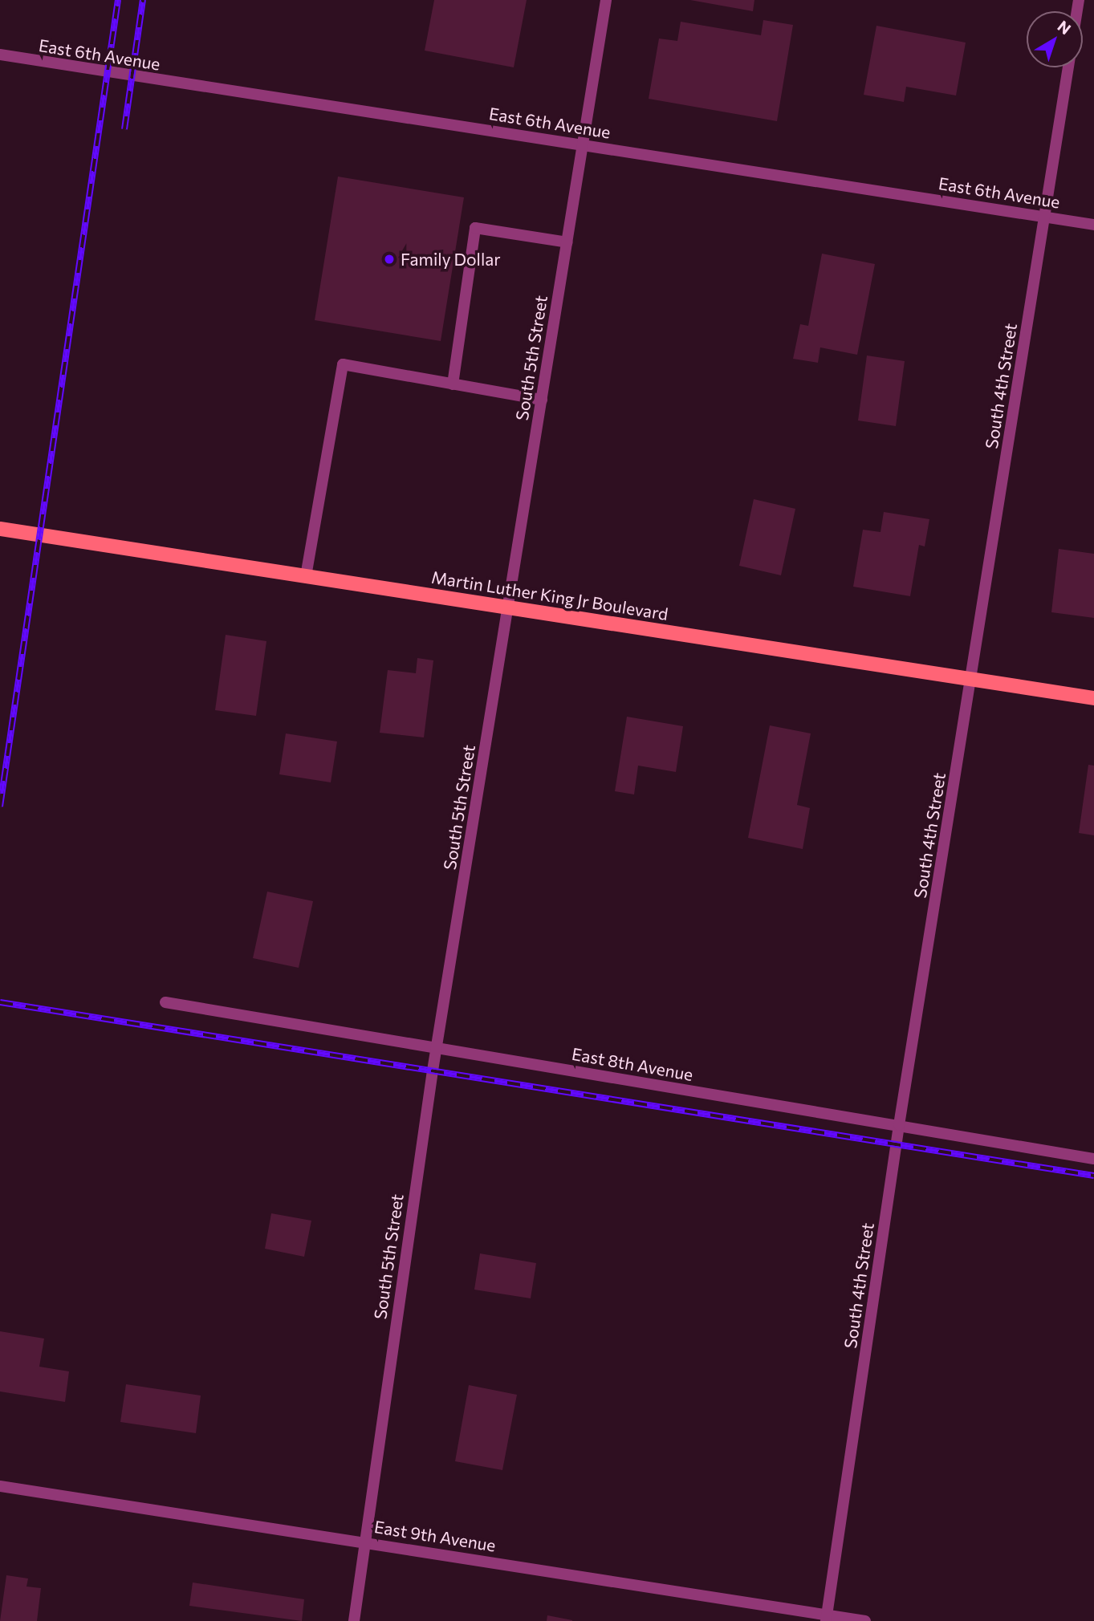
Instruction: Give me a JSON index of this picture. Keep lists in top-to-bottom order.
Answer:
{
  "streets": {
    "main road": ["Martin Luther King Jr Boulevard"],
    "street": [
      "East 6th Avenue",
      "South 5th Street",
      "South 4th Street",
      "East 8th Avenue",
      "East 9th Avenue"
    ]
  },
  "crossings": [
    ["East 6th Avenue", "South 5th Street"],
    ["East 6th Avenue", "South 4th Street"],
    ["South 5th Street", "Martin Luther King Jr Boulevard"],
    ["South 5th Street", "East 8th Avenue"],
    ["South 5th Street", "East 9th Avenue"],
    ["South 4th Street", "Martin Luther King Jr Boulevard"],
    ["South 4th Street", "East 8th Avenue"],
    ["South 4th Street", "East 9th Avenue"]
  ],
  "places": ["Family Dollar"],
  "north": "top right"
}
